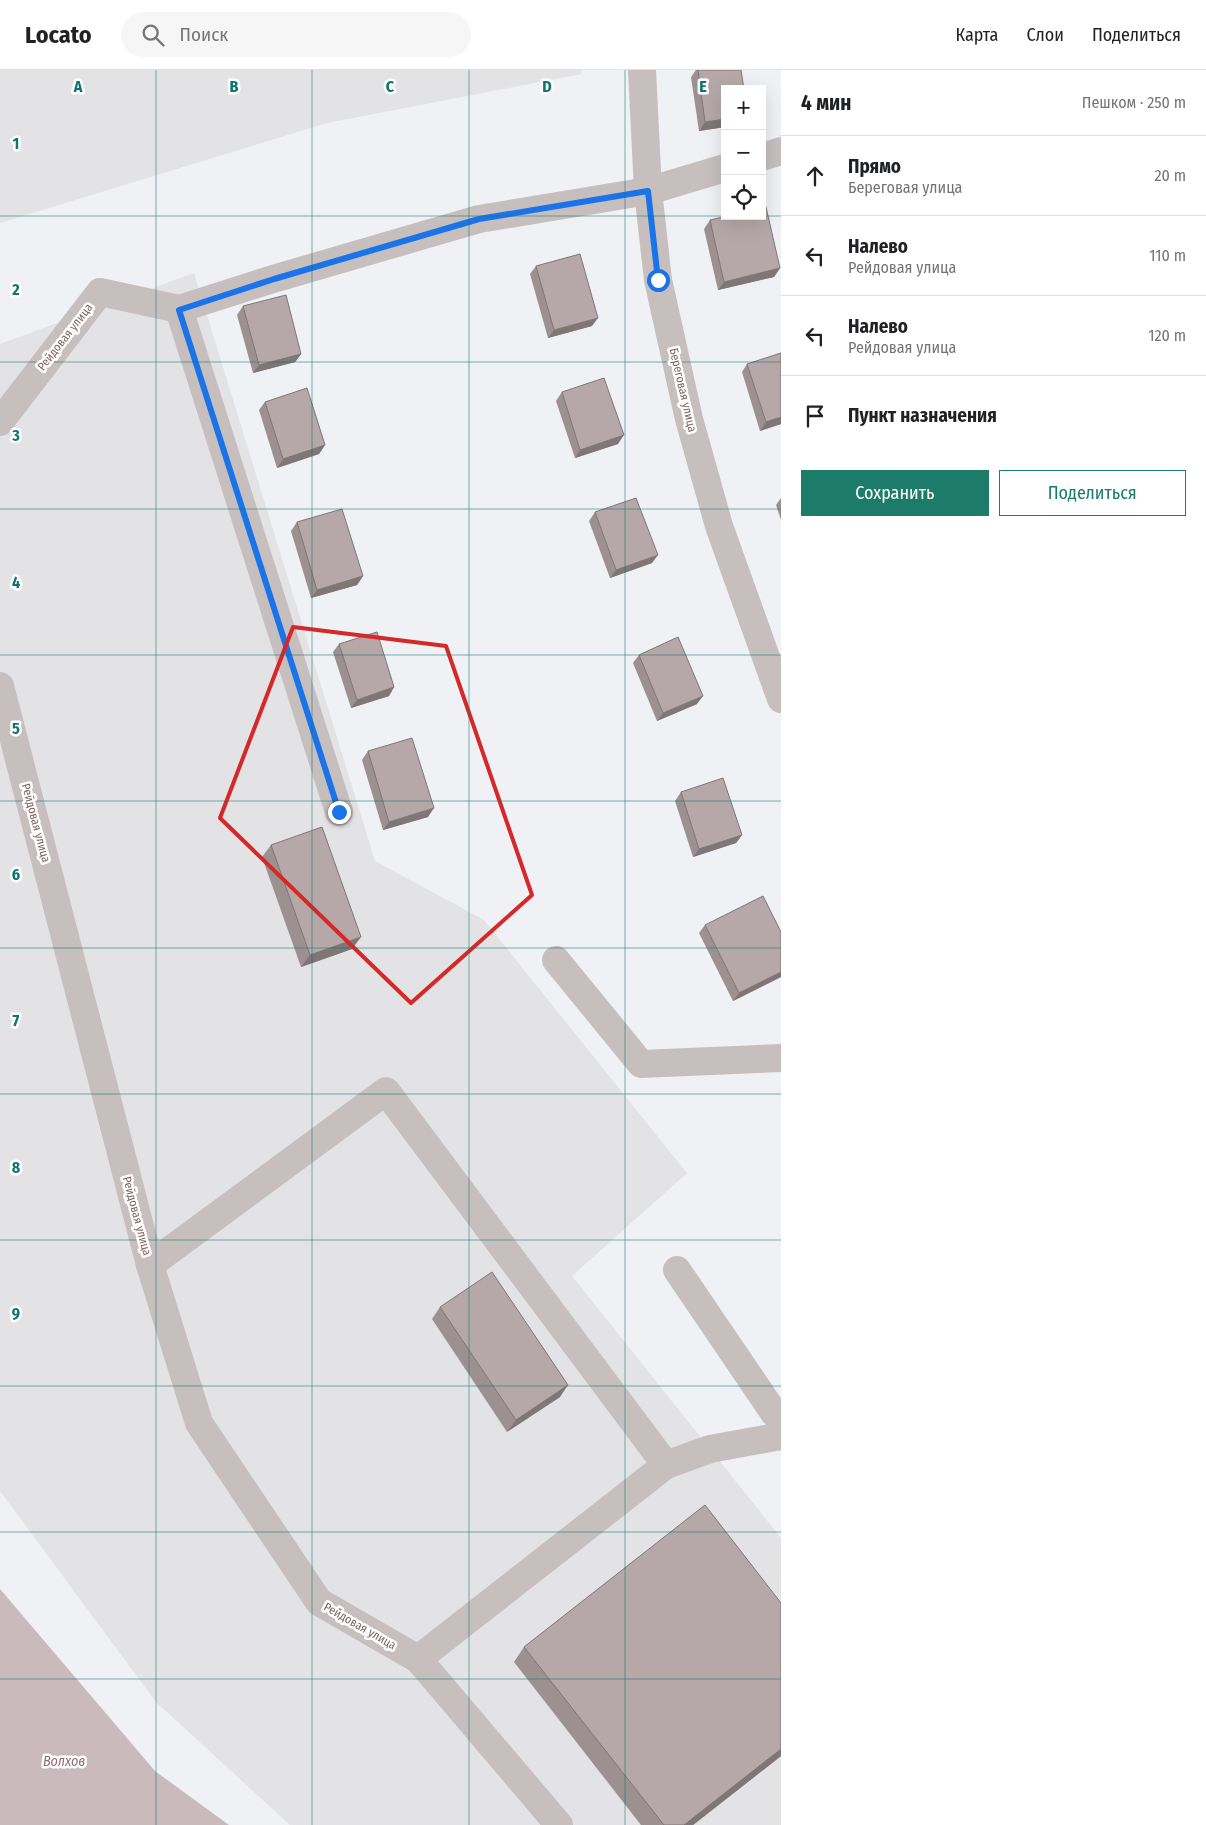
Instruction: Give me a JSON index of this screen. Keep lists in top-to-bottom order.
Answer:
{
  "streets": {
    "street": ["Рейдовая улица", "Береговая улица"]
  },
  "water": ["Волхов"],
  "page": {
    "header": "Locato",
    "search": "Поиск",
    "nav": ["Карта", "Слои", "Поделиться"],
    "heading": ["4 мин", "Пешком · 250 m"],
    "map_buttons": ["+", "−"],
    "list": [
      ["Прямо", "Береговая улица", "20 m"],
      ["Налево", "Рейдовая улица", "110 m"],
      ["Налево", "Рейдовая улица", "120 m"],
      "Пункт назначения"
    ],
    "buttons": ["Сохранить", "Поделиться"]
  },
  "grid": {
    "columns": [
      "A",
      "B",
      "C",
      "D",
      "E"
    ],
    "rows": [
      "1",
      "2",
      "3",
      "4",
      "5",
      "6",
      "7",
      "8",
      "9"
    ]
  }
}
